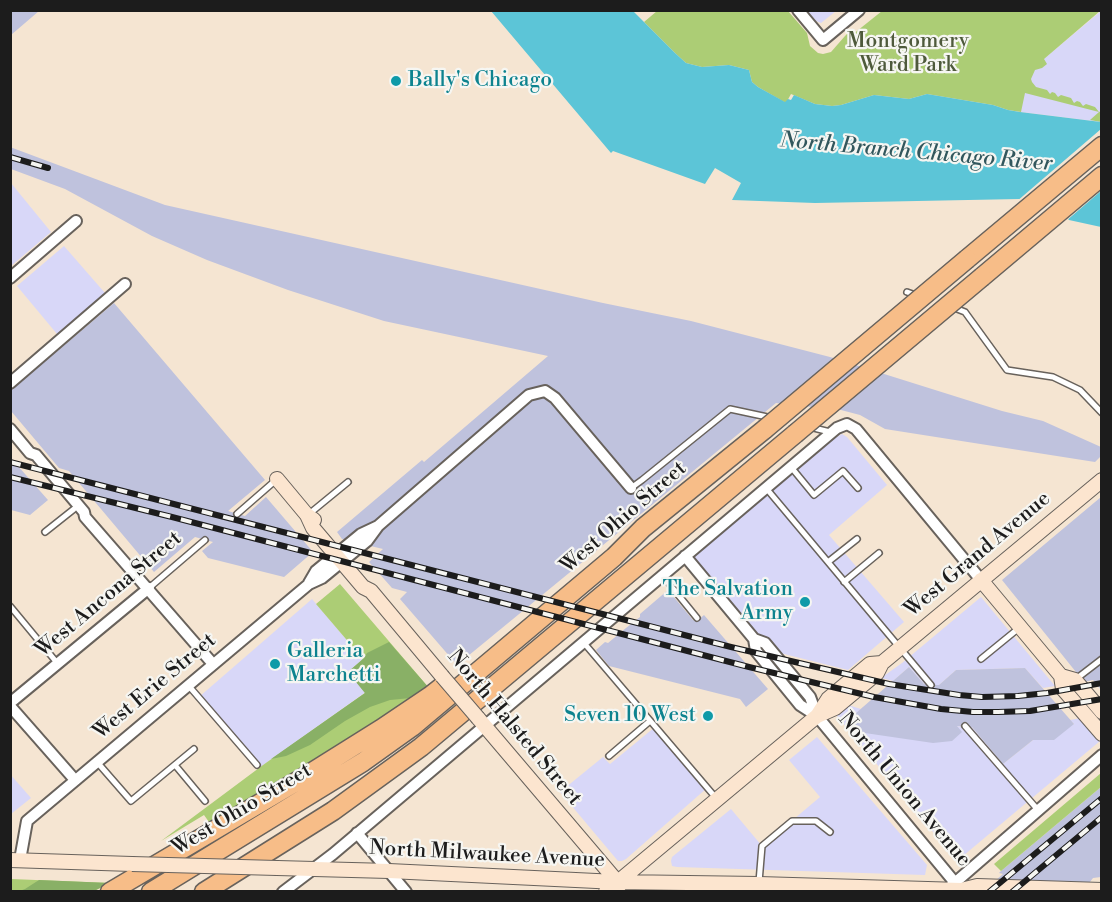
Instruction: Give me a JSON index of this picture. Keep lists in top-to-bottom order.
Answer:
{
  "streets": {
    "highway": ["West Ohio Street"],
    "main road": ["West Grand Avenue", "North Halsted Street", "North Milwaukee Avenue"],
    "street": ["West Ancona Street", "West Erie Street", "North Union Avenue"]
  },
  "crossings": [
    ["West Grand Avenue", "North Halsted Street"],
    ["West Grand Avenue", "North Union Avenue"],
    ["West Grand Avenue", "North Milwaukee Avenue"],
    ["West Erie Street", "North Halsted Street"],
    ["West Erie Street", "North Milwaukee Avenue"],
    ["North Halsted Street", "North Milwaukee Avenue"],
    ["North Union Avenue", "North Milwaukee Avenue"]
  ],
  "water": ["North Branch Chicago River"],
  "parks": ["Montgomery Ward Park"],
  "places": [
    "Bally's Chicago",
    "The Salvation Army",
    "Galleria Marchetti",
    "Seven 10 West"
  ]
}
